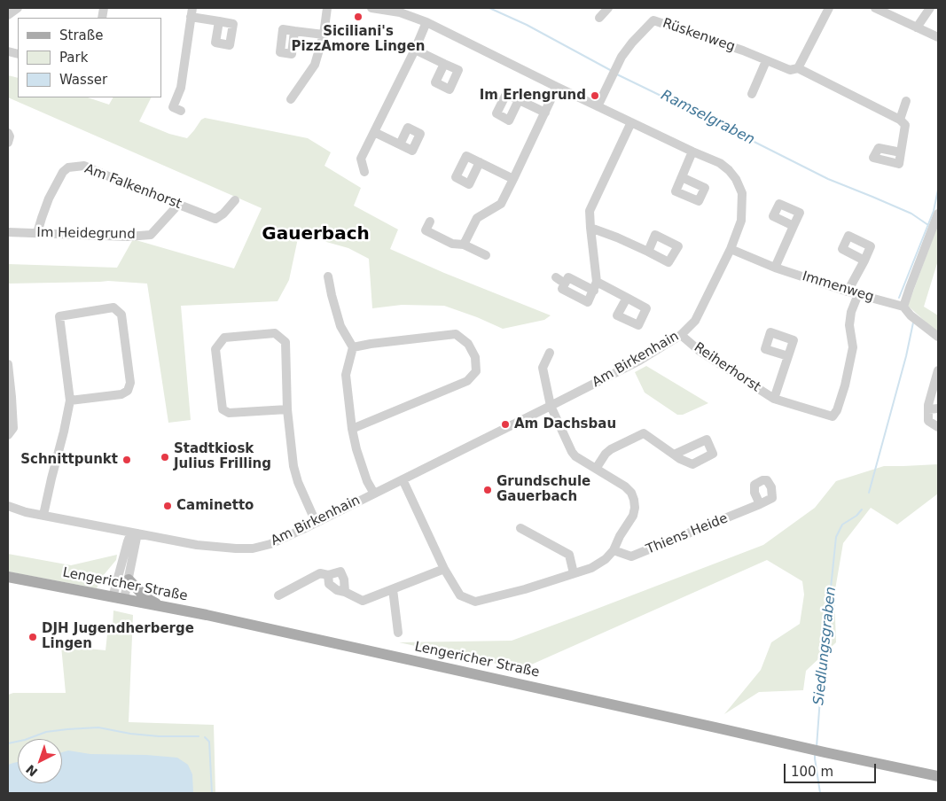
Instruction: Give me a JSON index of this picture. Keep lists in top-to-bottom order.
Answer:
{
  "streets": {
    "main road": ["Lengericher Straße"],
    "street": [
      "Rüskenweg",
      "Am Falkenhorst",
      "Im Heidegrund",
      "Immenweg",
      "Am Birkenhain",
      "Reiherhorst",
      "Thiens Heide"
    ]
  },
  "crossings": [
    ["Rüskenweg", "Am Birkenhain"],
    ["Am Falkenhorst", "Im Heidegrund"],
    ["Immenweg", "Am Birkenhain"],
    ["Immenweg", "Reiherhorst"],
    ["Am Birkenhain", "Reiherhorst"]
  ],
  "districts": ["Gauerbach"],
  "water": ["Ramselgraben", "Siedlungsgraben"],
  "places": [
    "Siciliani's PizzAmore Lingen",
    "Im Erlengrund",
    "Am Dachsbau",
    "Stadtkiosk Julius Frilling",
    "Schnittpunkt",
    "Grundschule Gauerbach",
    "Caminetto",
    "DJH Jugendherberge Lingen"
  ],
  "legend": ["Straße", "Park", "Wasser"],
  "scale_bar": "100 m",
  "north": "bottom left"
}
